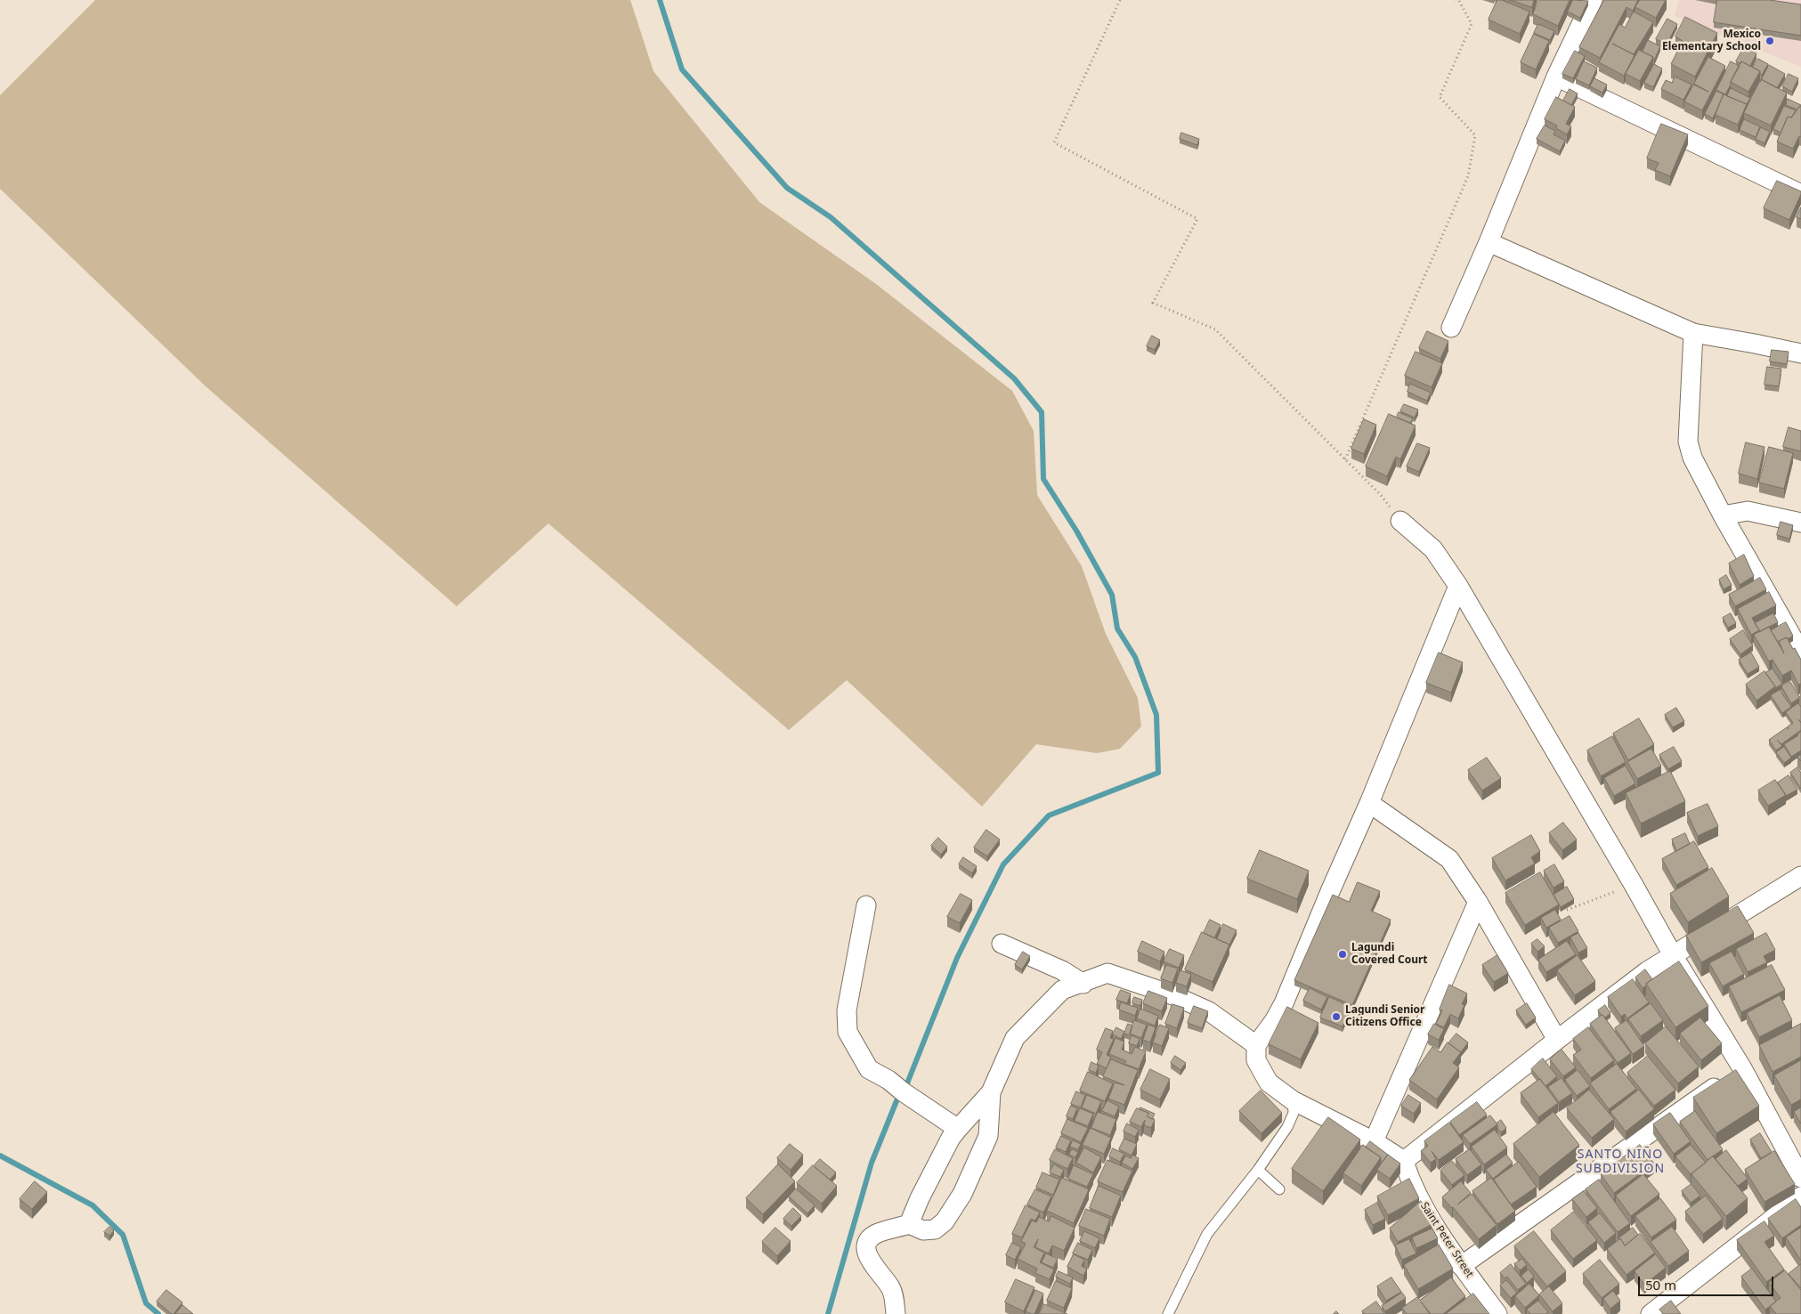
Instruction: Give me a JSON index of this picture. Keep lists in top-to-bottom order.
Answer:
{
  "streets": {
    "street": ["Saint Peter Street"]
  },
  "districts": ["SANTO NIÑO SUBDIVISION"],
  "places": ["Mexico Elementary School", "Lagundi Covered Court", "Lagundi Senior Citizens Office"],
  "scale_bar": "50 m"
}
